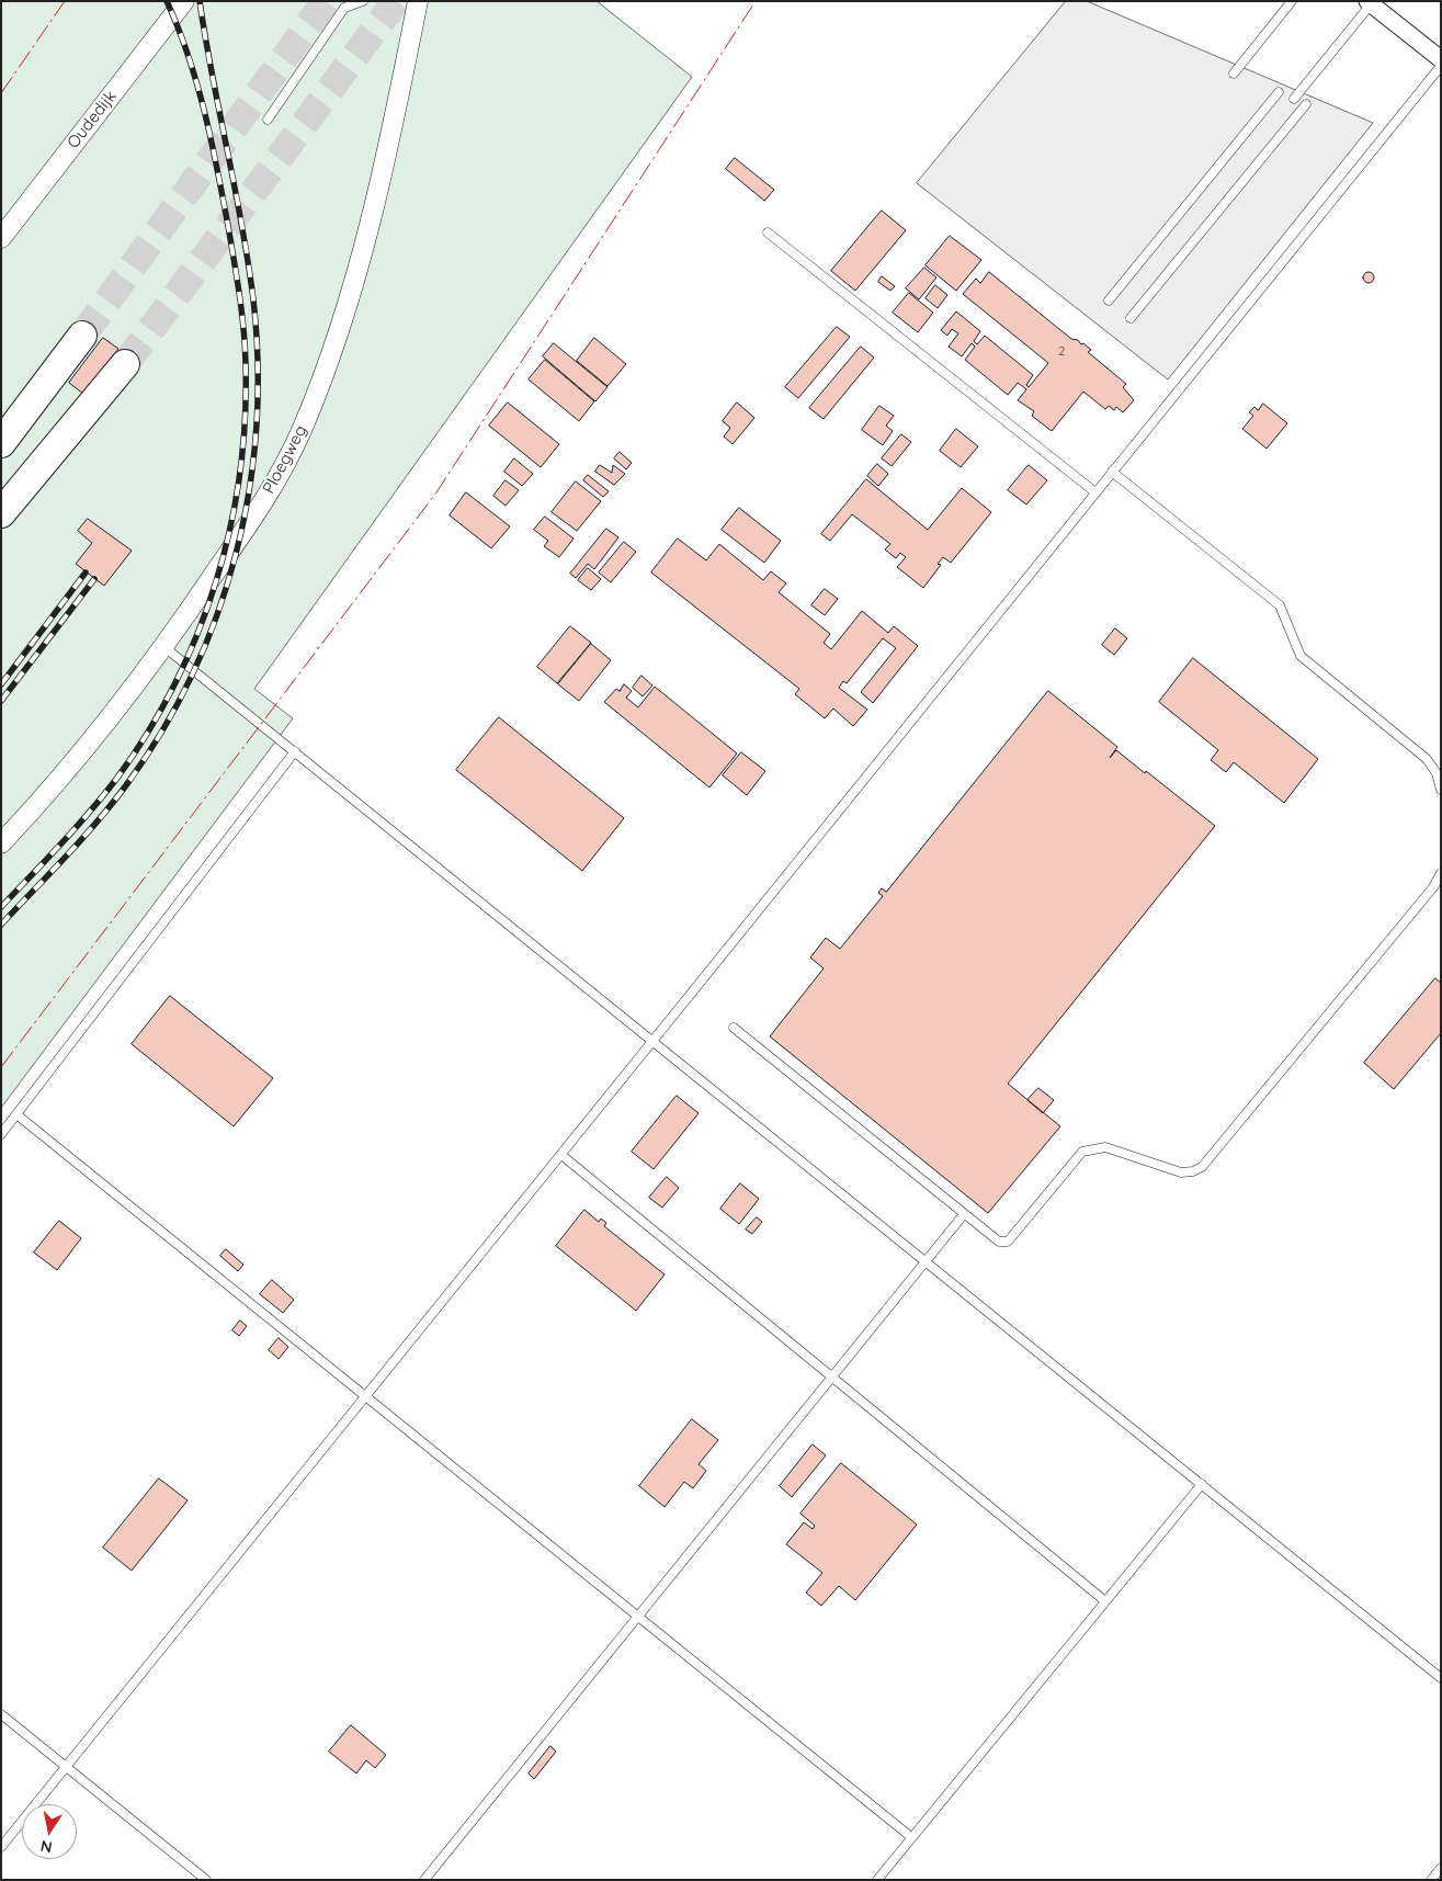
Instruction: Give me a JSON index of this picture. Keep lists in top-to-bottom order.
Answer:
{
  "streets": {
    "street": ["Oudedijk", "Ploegweg"]
  },
  "house_numbers": ["2"],
  "north": "bottom"
}
